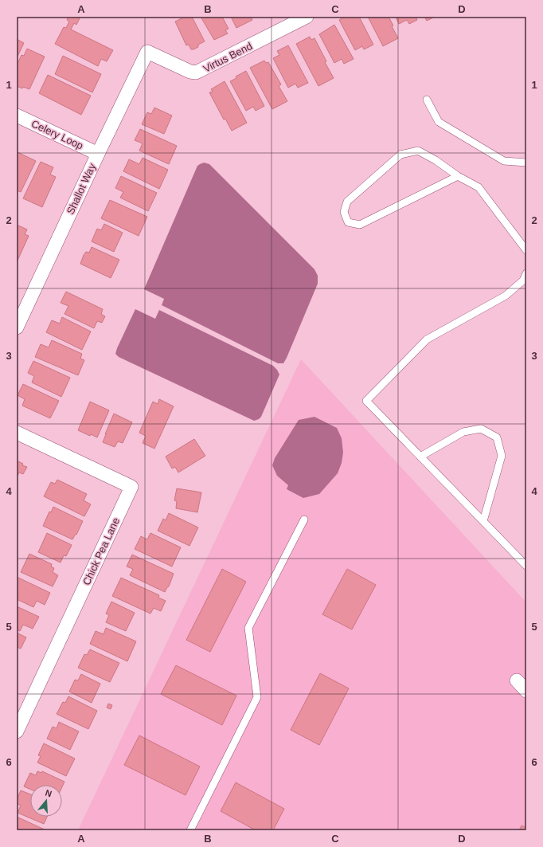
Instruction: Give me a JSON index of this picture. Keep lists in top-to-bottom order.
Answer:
{
  "streets": {
    "street": [
      "Virtus Bend",
      "Celery Loop",
      "Shallot Way",
      "Chick Pea Lane"
    ]
  },
  "crossings": [
    ["Virtus Bend", "Shallot Way"],
    ["Celery Loop", "Shallot Way"]
  ],
  "north": "top",
  "grid": {
    "columns": [
      "A",
      "B",
      "C",
      "D"
    ],
    "rows": [
      "1",
      "2",
      "3",
      "4",
      "5",
      "6"
    ]
  }
}
